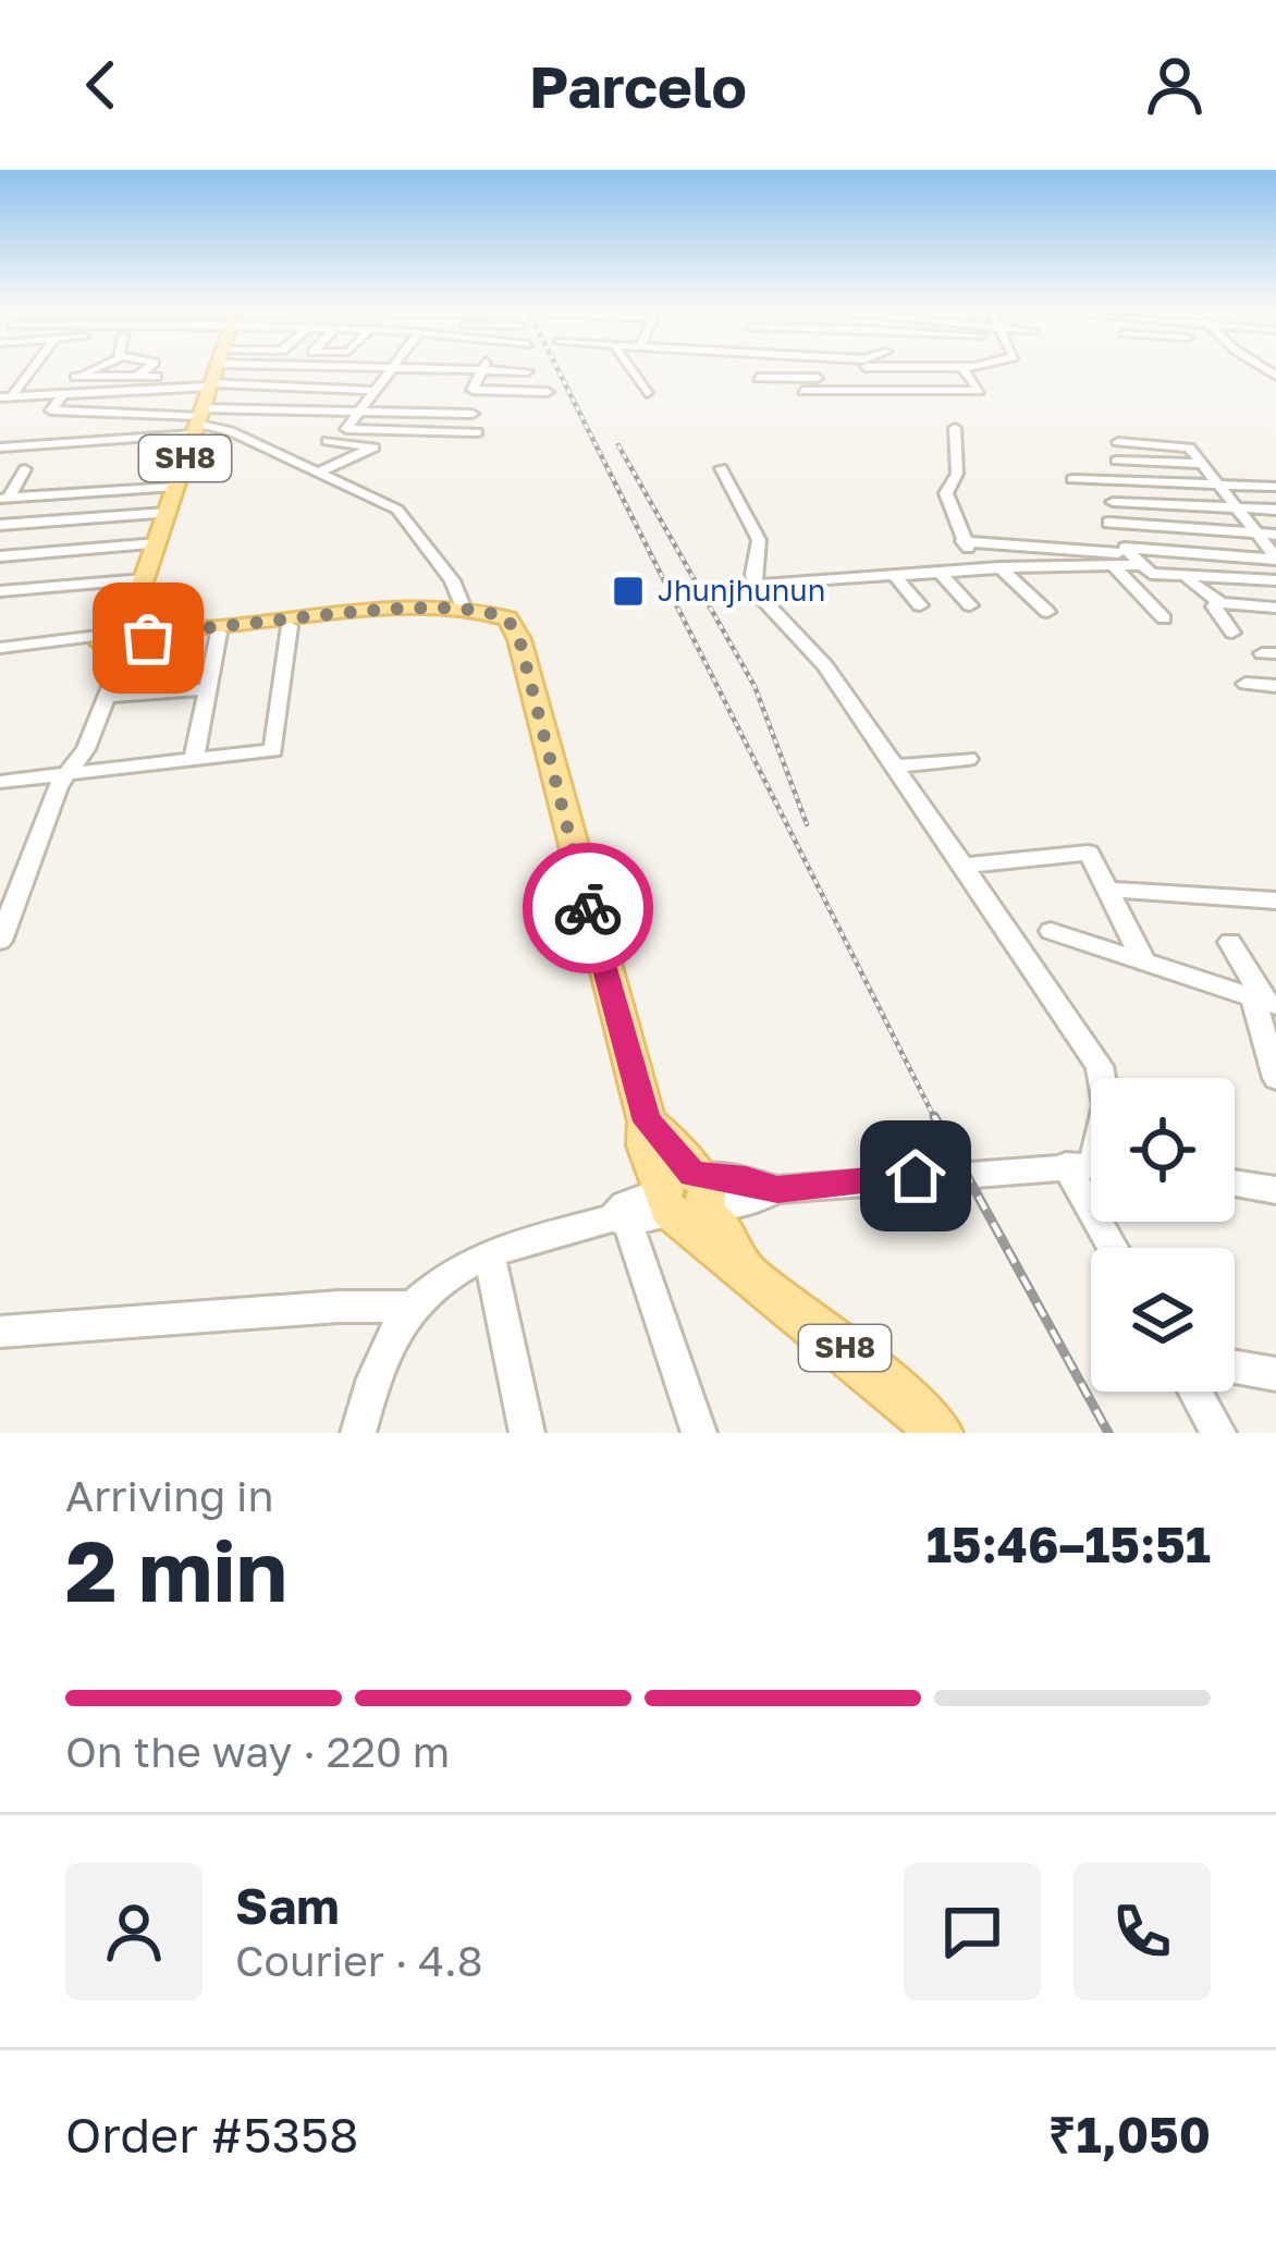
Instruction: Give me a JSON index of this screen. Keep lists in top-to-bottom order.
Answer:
{
  "streets": {
    "main road": ["SH8"]
  },
  "places": {
    "transit": ["Jhunjhunun"]
  },
  "page": {
    "header": "Parcelo",
    "heading": ["2 min", "Arriving in", "15:46–15:51"],
    "panel": [
      "Sam",
      "Courier · 4.8",
      "Order #5358",
      "₹1,050"
    ],
    "bar": "On the way · 220 m"
  }
}
